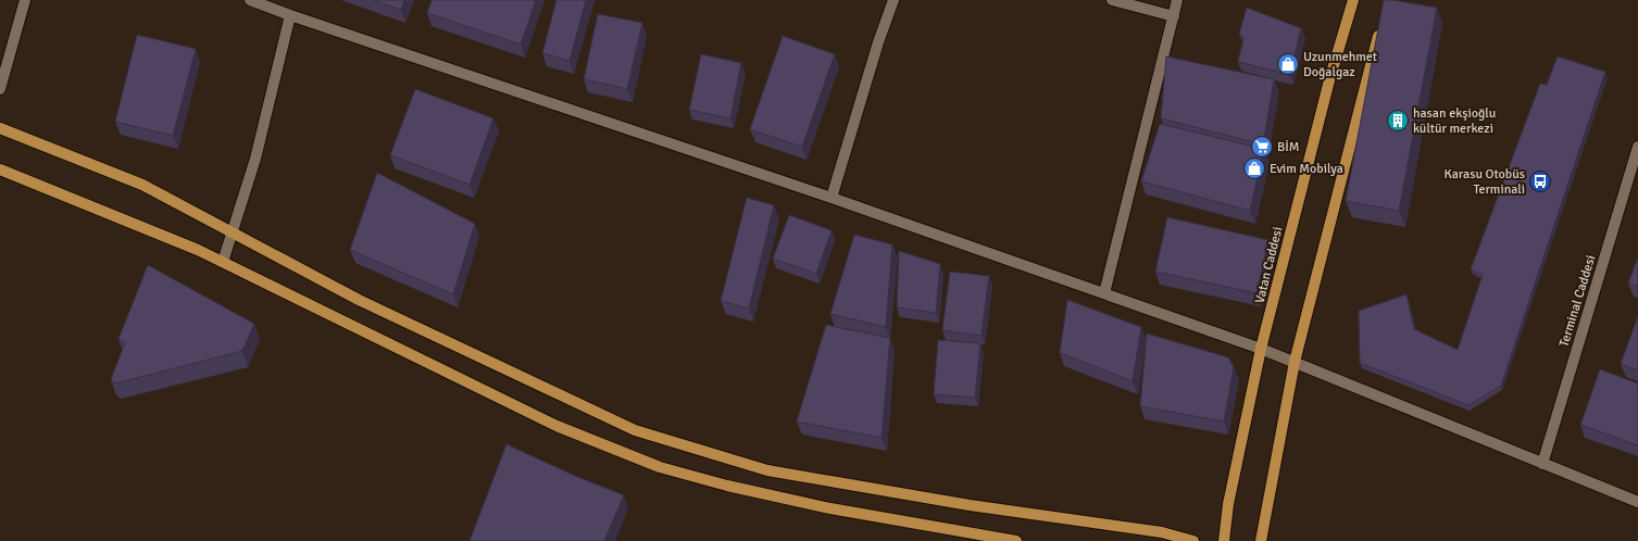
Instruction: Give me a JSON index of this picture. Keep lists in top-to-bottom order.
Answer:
{
  "streets": {
    "main road": ["Vatan Caddesi"],
    "street": ["Terminal Caddesi"]
  },
  "places": {
    "shop": ["Uzunmehmet Doğalgaz", "Evim Mobilya"],
    "building": ["hasan ekşioğlu kültür merkezi"],
    "supermarket": ["BİM"],
    "bus stop": ["Karasu Otobüs Terminali"]
  }
}
